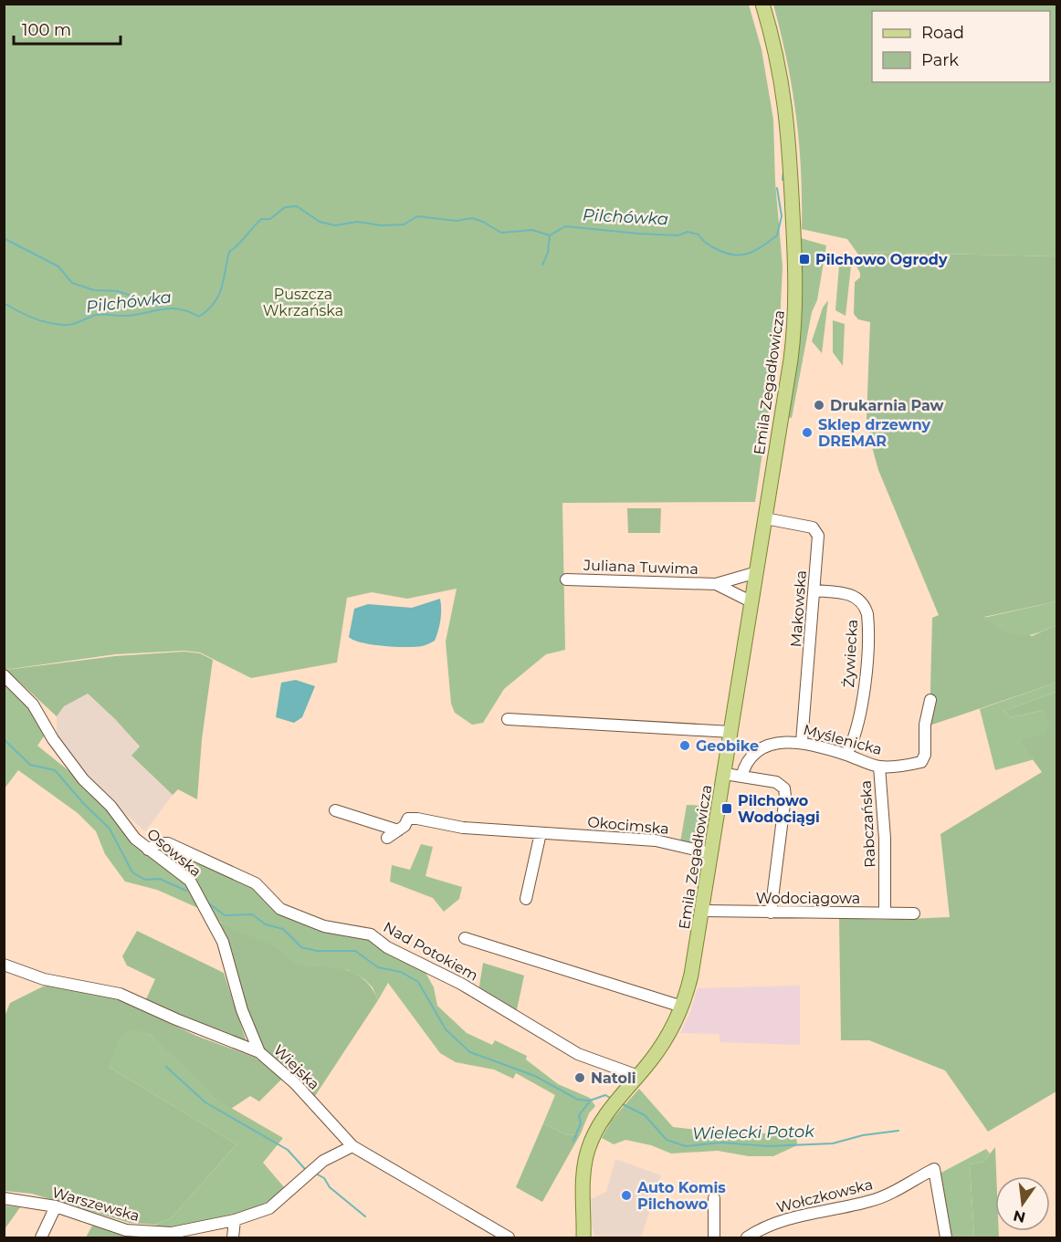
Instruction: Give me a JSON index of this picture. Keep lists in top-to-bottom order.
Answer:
{
  "streets": {
    "main road": ["Emila Zegadłowicza"],
    "street": [
      "Juliana Tuwima",
      "Makowska",
      "Żywiecka",
      "Myślenicka",
      "Rabczańska",
      "Okocimska",
      "Osowska",
      "Wodociągowa",
      "Nad Potokiem",
      "Wiejska",
      "Wołczkowska",
      "Warszewska"
    ]
  },
  "crossings": [
    ["Emila Zegadłowicza", "Juliana Tuwima"],
    ["Emila Zegadłowicza", "Makowska"],
    ["Emila Zegadłowicza", "Okocimska"],
    ["Emila Zegadłowicza", "Wodociągowa"],
    ["Emila Zegadłowicza", "Nad Potokiem"],
    ["Makowska", "Żywiecka"],
    ["Makowska", "Myślenicka"],
    ["Żywiecka", "Myślenicka"],
    ["Myślenicka", "Rabczańska"],
    ["Rabczańska", "Wodociągowa"],
    ["Osowska", "Nad Potokiem"],
    ["Osowska", "Wiejska"],
    ["Wiejska", "Warszewska"]
  ],
  "water": ["Pilchówka", "Wielecki Potok"],
  "parks": ["Puszcza Wkrzańska"],
  "places": {
    "transit": ["Pilchowo Ogrody", "Pilchowo Wodociągi"],
    "other": [
      "Drukarnia Paw",
      "Sklep drzewny DREMAR",
      "Geobike",
      "Natoli",
      "Auto Komis Pilchowo"
    ]
  },
  "legend": ["Road", "Park"],
  "scale_bar": "100 m",
  "north": "bottom"
}
